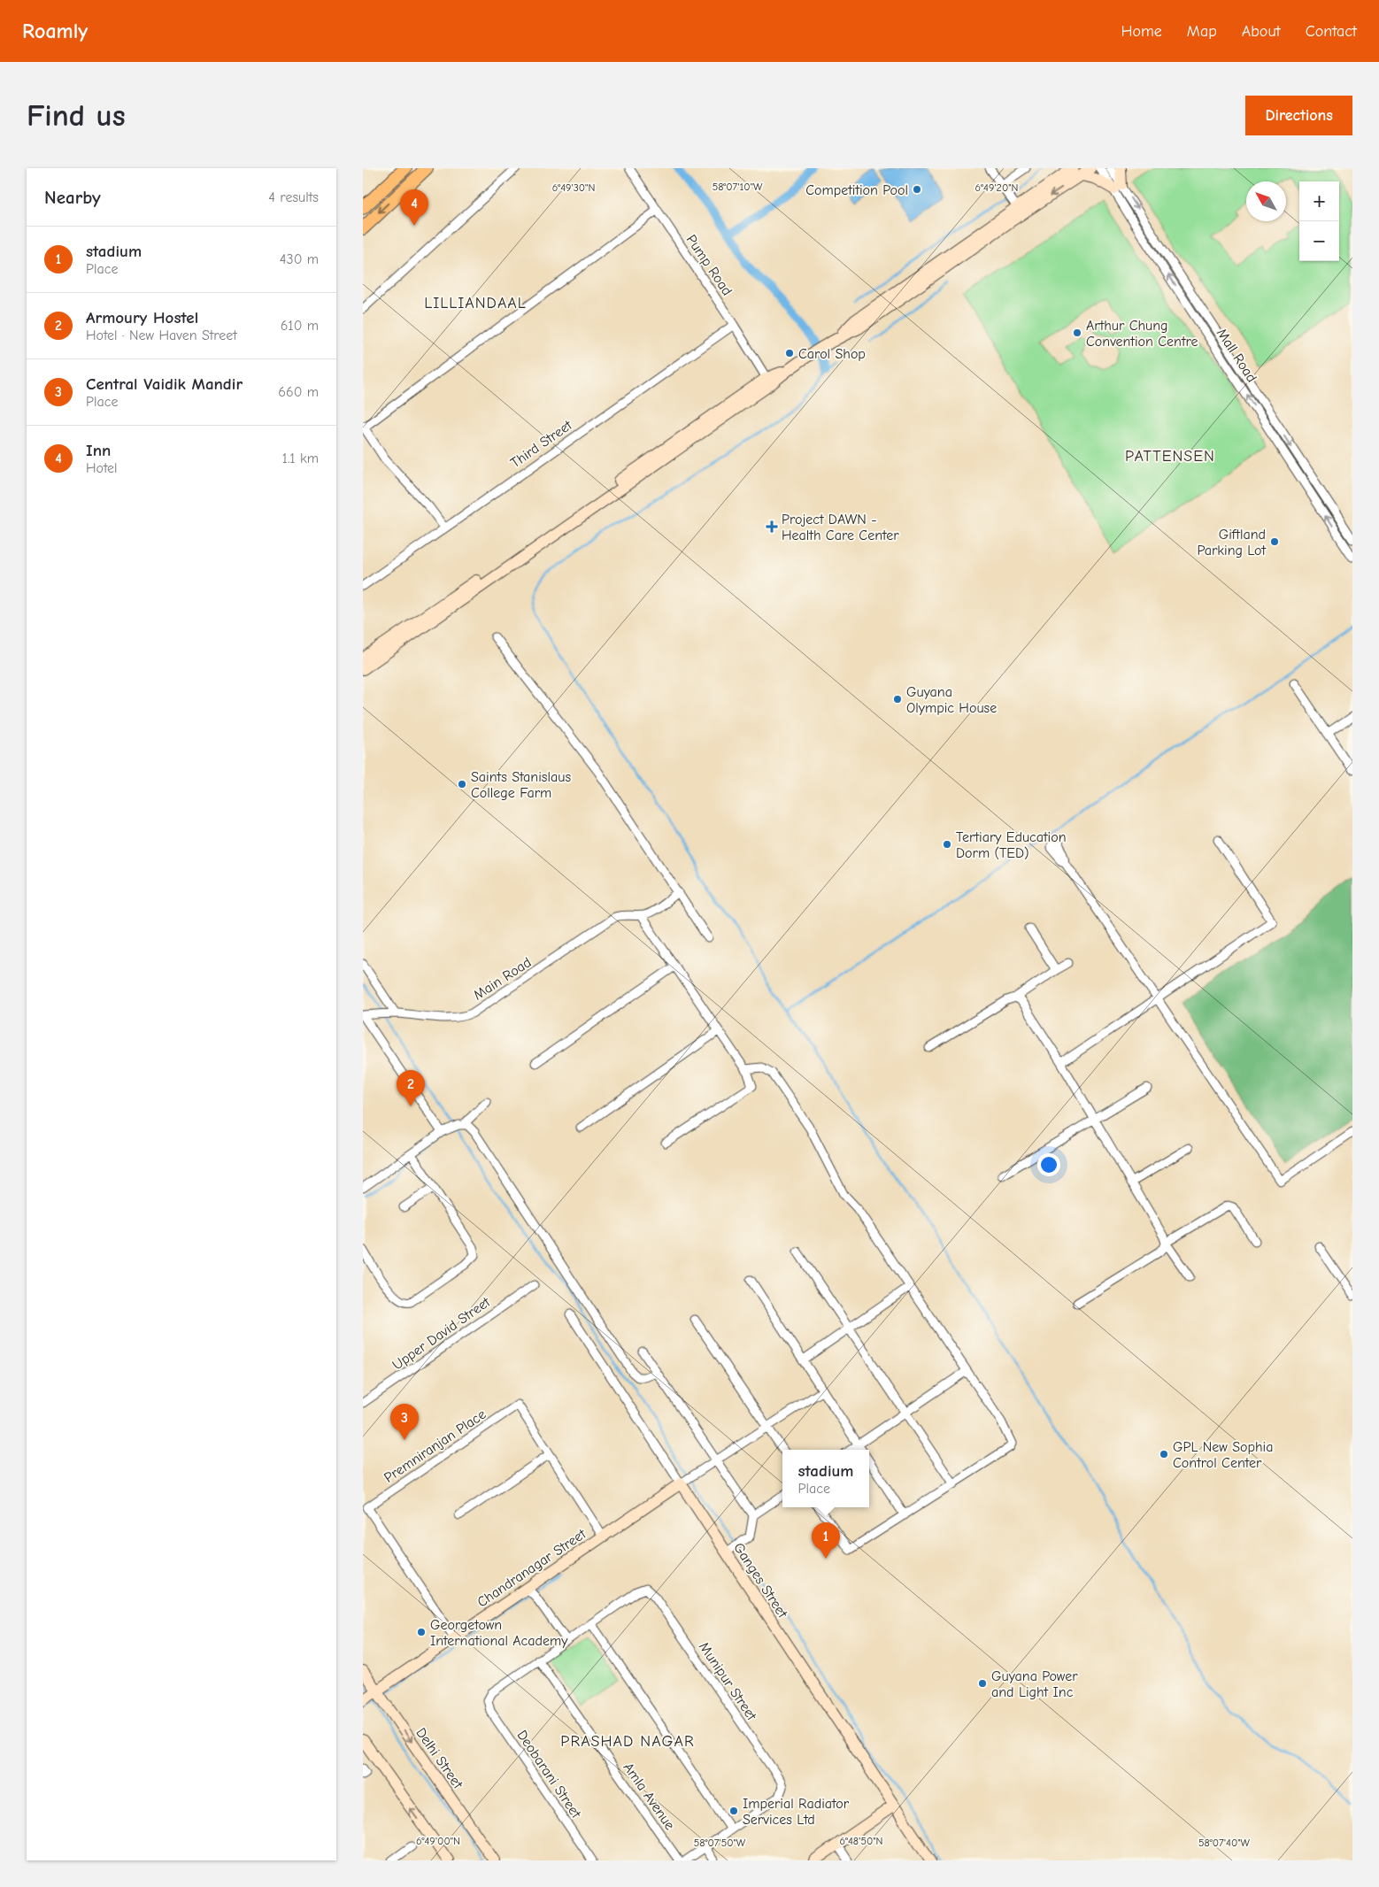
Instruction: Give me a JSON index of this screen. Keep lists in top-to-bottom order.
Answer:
{
  "streets": {
    "main road": ["Chandranagar Street", "Ganges Street", "Delhi Street"],
    "street": [
      "Pump Road",
      "Mall Road",
      "Third Street",
      "Main Road",
      "Upper David Street",
      "Premniranjan Place",
      "Munipur Street",
      "Deobarani Street",
      "Amla Avenue"
    ]
  },
  "crossings": [
    ["Pump Road", "Third Street"],
    ["Premniranjan Place", "Chandranagar Street"],
    ["Chandranagar Street", "Ganges Street"],
    ["Chandranagar Street", "Delhi Street"],
    ["Deobarani Street", "Amla Avenue"]
  ],
  "districts": ["LILLIANDAAL", "PATTENSEN", "PRASHAD NAGAR"],
  "places": {
    "other": [
      "Competition Pool",
      "Arthur Chung Convention Centre",
      "Carol Shop",
      "Giftland Parking Lot",
      "Guyana Olympic House",
      "Saints Stanislaus College Farm",
      "Tertiary Education Dorm (TED)",
      "GPL New Sophia Control Center",
      "Georgetown International Academy",
      "Guyana Power and Light Inc",
      "Imperial Radiator Services Ltd"
    ],
    "health": ["Project DAWN - Health Care Center"]
  },
  "north": "top left",
  "page": {
    "header": "Roamly",
    "nav": [
      "Home",
      "Map",
      "About",
      "Contact"
    ],
    "buttons": "Directions",
    "title": "Find us",
    "heading": ["Nearby", "4 results"],
    "map_buttons": ["+", "−"],
    "pins": [
      "4",
      "2",
      "3",
      "1"
    ],
    "list": [
      {
        "mark": "1",
        "name": "stadium",
        "note": "Place",
        "value": "430 m"
      },
      {
        "mark": "2",
        "name": "Armoury Hostel",
        "note": "Hotel · New Haven Street",
        "value": "610 m"
      },
      {
        "mark": "3",
        "name": "Central Vaidik Mandir",
        "note": "Place",
        "value": "660 m"
      },
      {
        "mark": "4",
        "name": "Inn",
        "note": "Hotel",
        "value": "1.1 km"
      }
    ],
    "popup": ["stadium", "Place"]
  },
  "coordinates": [
    "58°07'10\"W",
    "6°49'30\"N",
    "6°49'20\"N",
    "6°49'00\"N",
    "6°48'50\"N",
    "58°07'50\"W",
    "58°07'40\"W"
  ]
}
